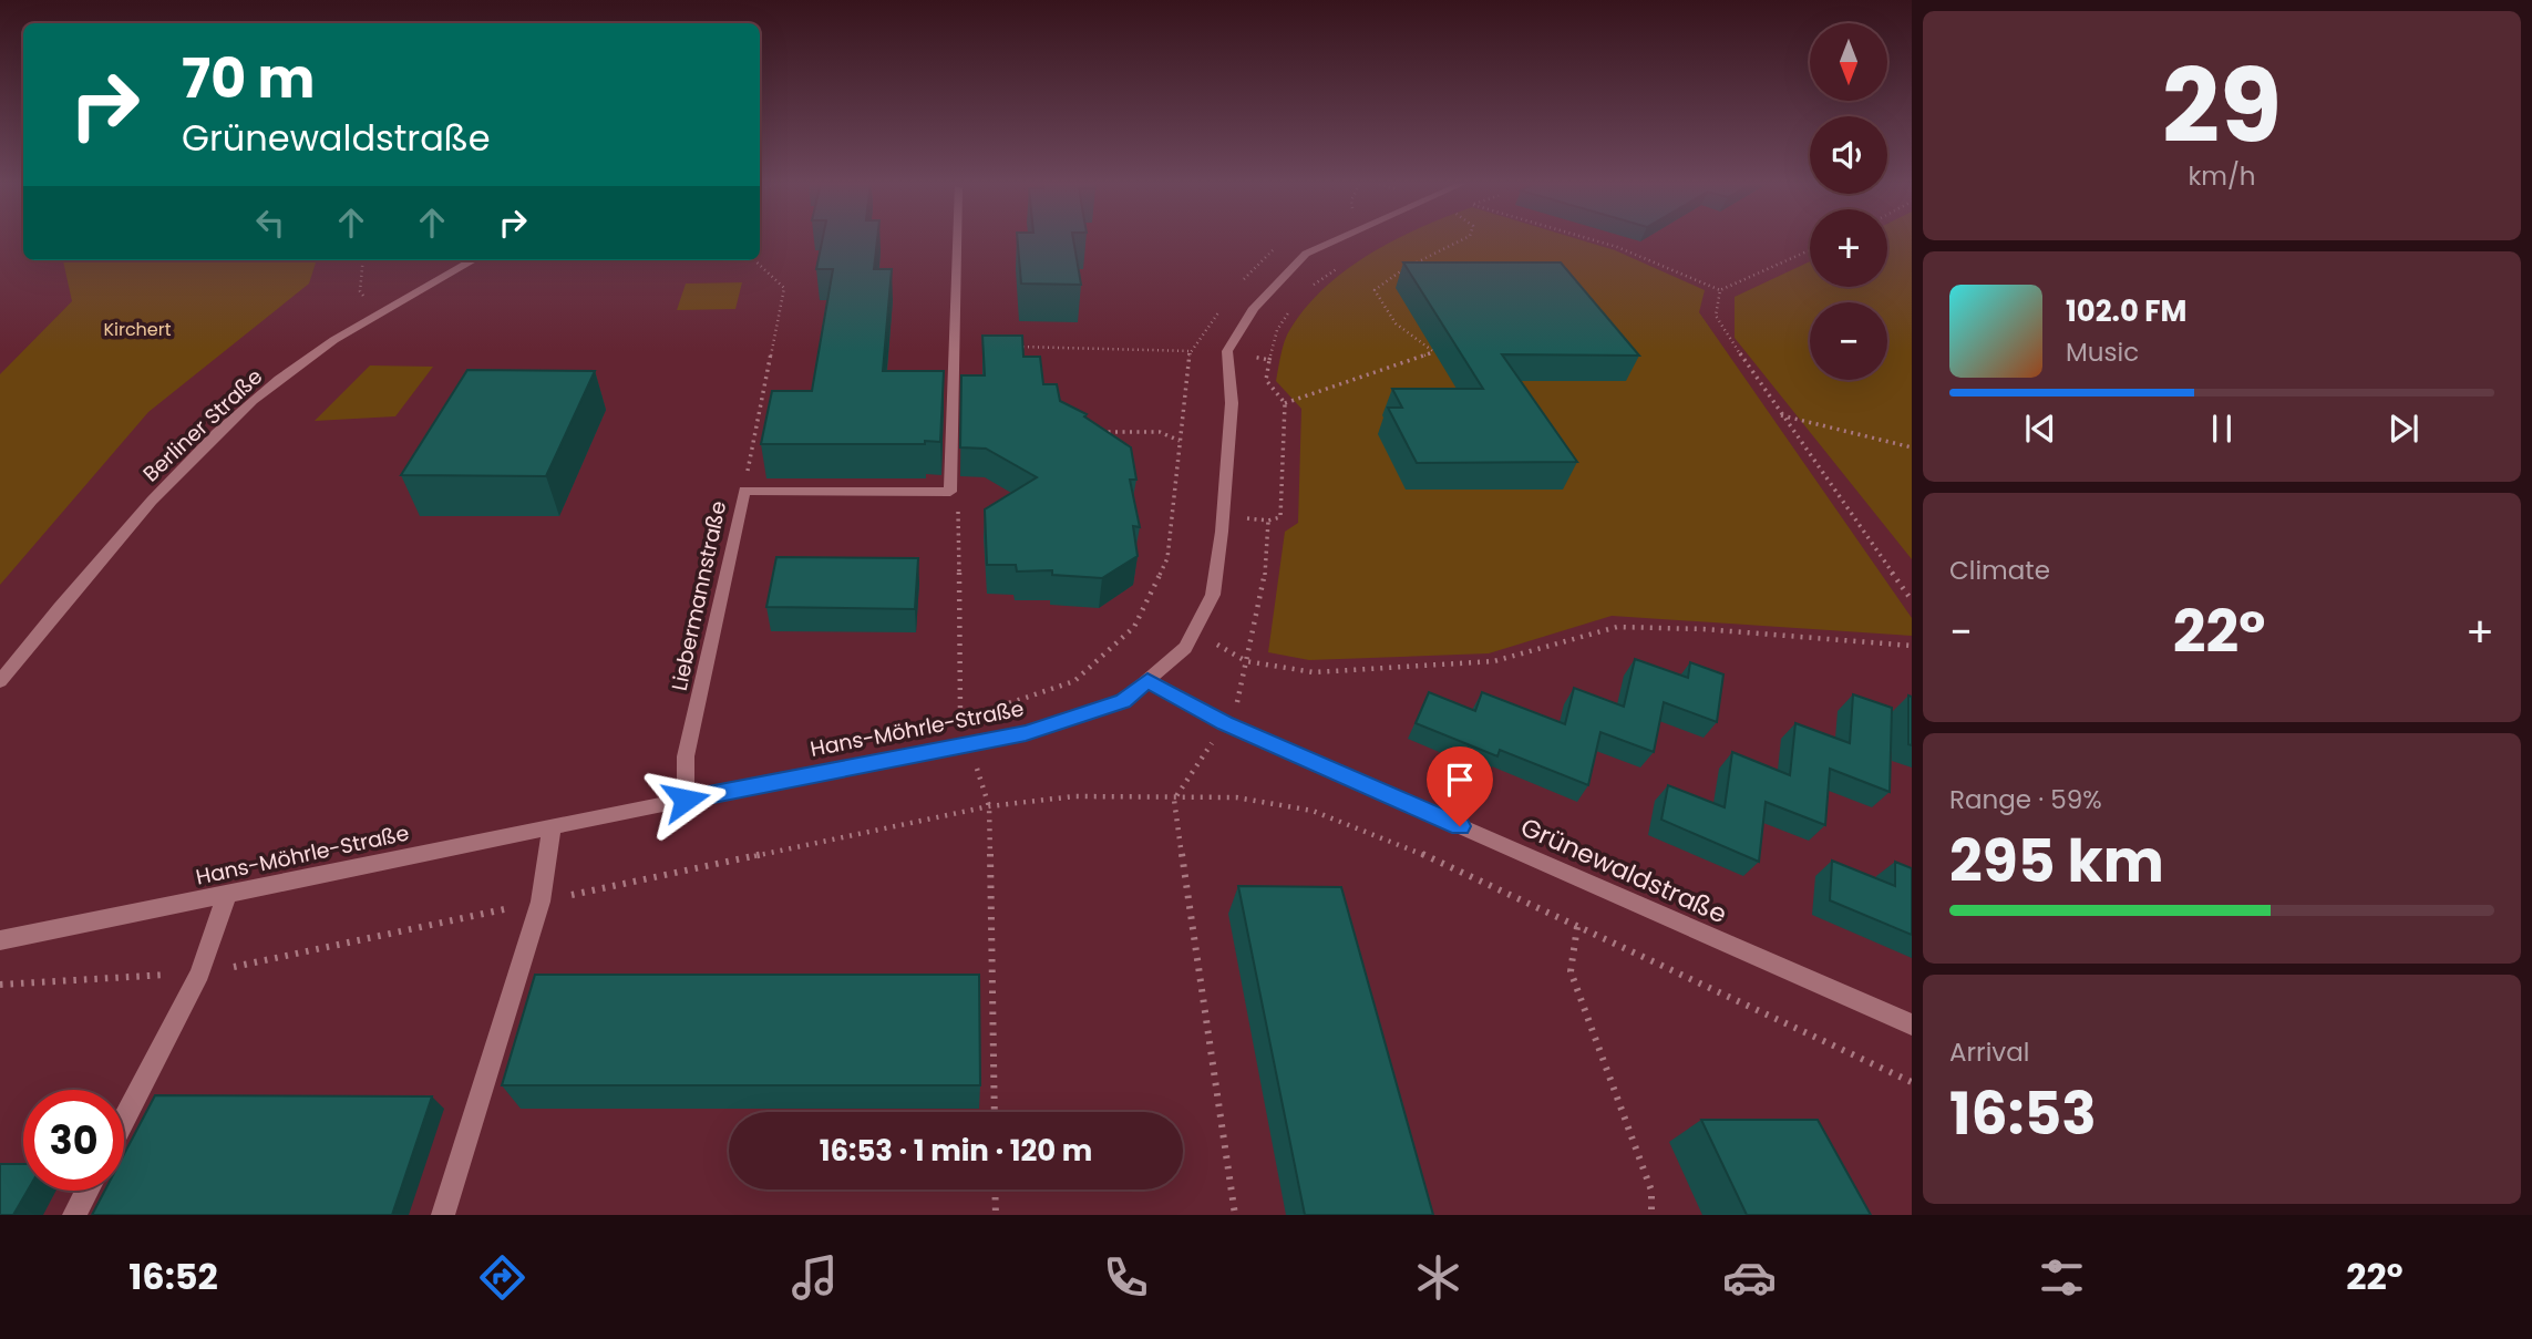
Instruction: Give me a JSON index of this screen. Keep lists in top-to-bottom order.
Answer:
{
  "streets": {
    "street": [
      "Berliner Straße",
      "Liebermannstraße",
      "Hans-Möhrle-Straße",
      "Grünewaldstraße"
    ]
  },
  "crossings": [
    ["Liebermannstraße", "Hans-Möhrle-Straße"],
    ["Hans-Möhrle-Straße", "Grünewaldstraße"]
  ],
  "parks": ["Kirchert"],
  "north": "bottom",
  "page": {
    "tile": [
      ["29", "km/h"],
      "Climate",
      ["Range · 59%", "295 km"],
      ["Arrival", "16:53"]
    ],
    "map_buttons": ["+", "−"],
    "turn": ["70 m", "Grünewaldstraße"],
    "song": ["102.0 FM", "Music"],
    "heat": ["−", "22°", "+"],
    "limit": "30",
    "trip": "16:53 · 1 min · 120 m",
    "tabs": ["16:52", "22°"]
  }
}
